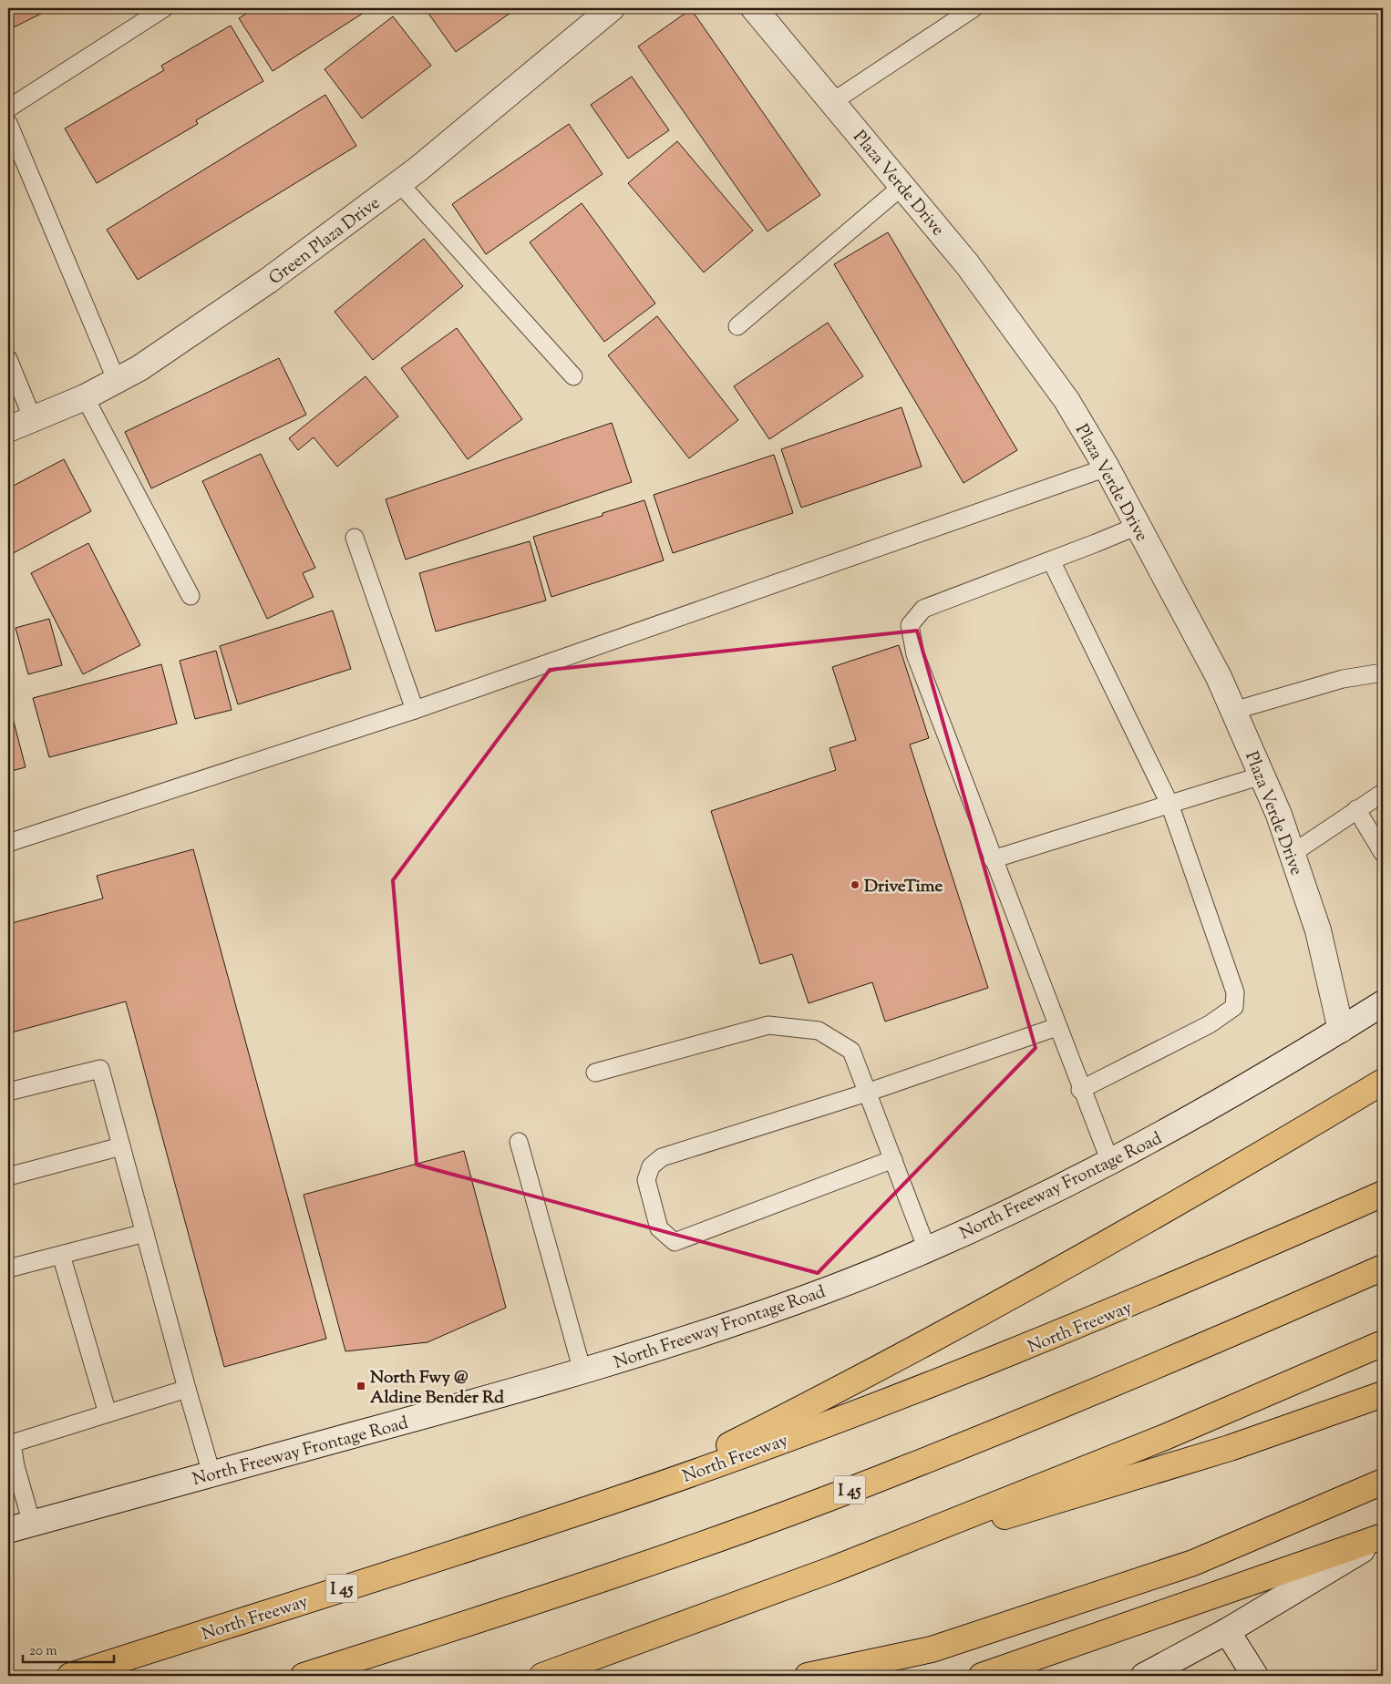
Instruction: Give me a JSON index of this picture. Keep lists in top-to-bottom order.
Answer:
{
  "streets": {
    "highway": ["North Freeway", "I 45"],
    "street": ["Plaza Verde Drive", "Green Plaza Drive", "North Freeway Frontage Road"]
  },
  "crossings": [
    ["Plaza Verde Drive", "North Freeway Frontage Road"]
  ],
  "places": {
    "other": ["DriveTime"],
    "transit": ["North Fwy @ Aldine Bender Rd"]
  },
  "scale_bar": "20 m"
}
